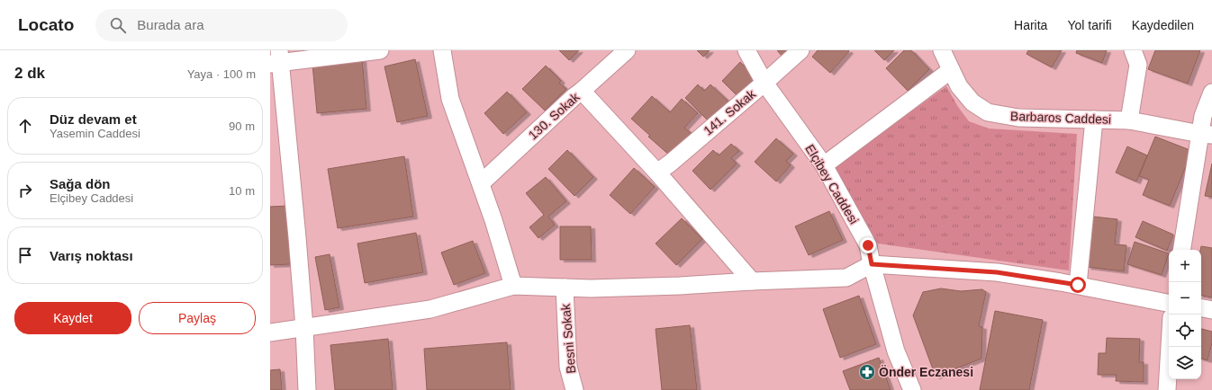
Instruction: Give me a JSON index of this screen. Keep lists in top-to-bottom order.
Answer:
{
  "streets": {
    "street": [
      "141. Sokak",
      "130. Sokak",
      "Barbaros Caddesi",
      "Elçibey Caddesi",
      "Besni Sokak"
    ]
  },
  "crossings": [
    ["141. Sokak", "Elçibey Caddesi"]
  ],
  "places": {
    "pharmacy": ["Önder Eczanesi"]
  },
  "page": {
    "header": "Locato",
    "search": "Burada ara",
    "nav": ["Harita", "Yol tarifi", "Kaydedilen"],
    "heading": ["2 dk", "Yaya · 100 m"],
    "list": [
      ["Düz devam et", "Yasemin Caddesi", "90 m"],
      ["Sağa dön", "Elçibey Caddesi", "10 m"],
      "Varış noktası"
    ],
    "map_buttons": ["+", "−"],
    "buttons": ["Kaydet", "Paylaş"]
  }
}
